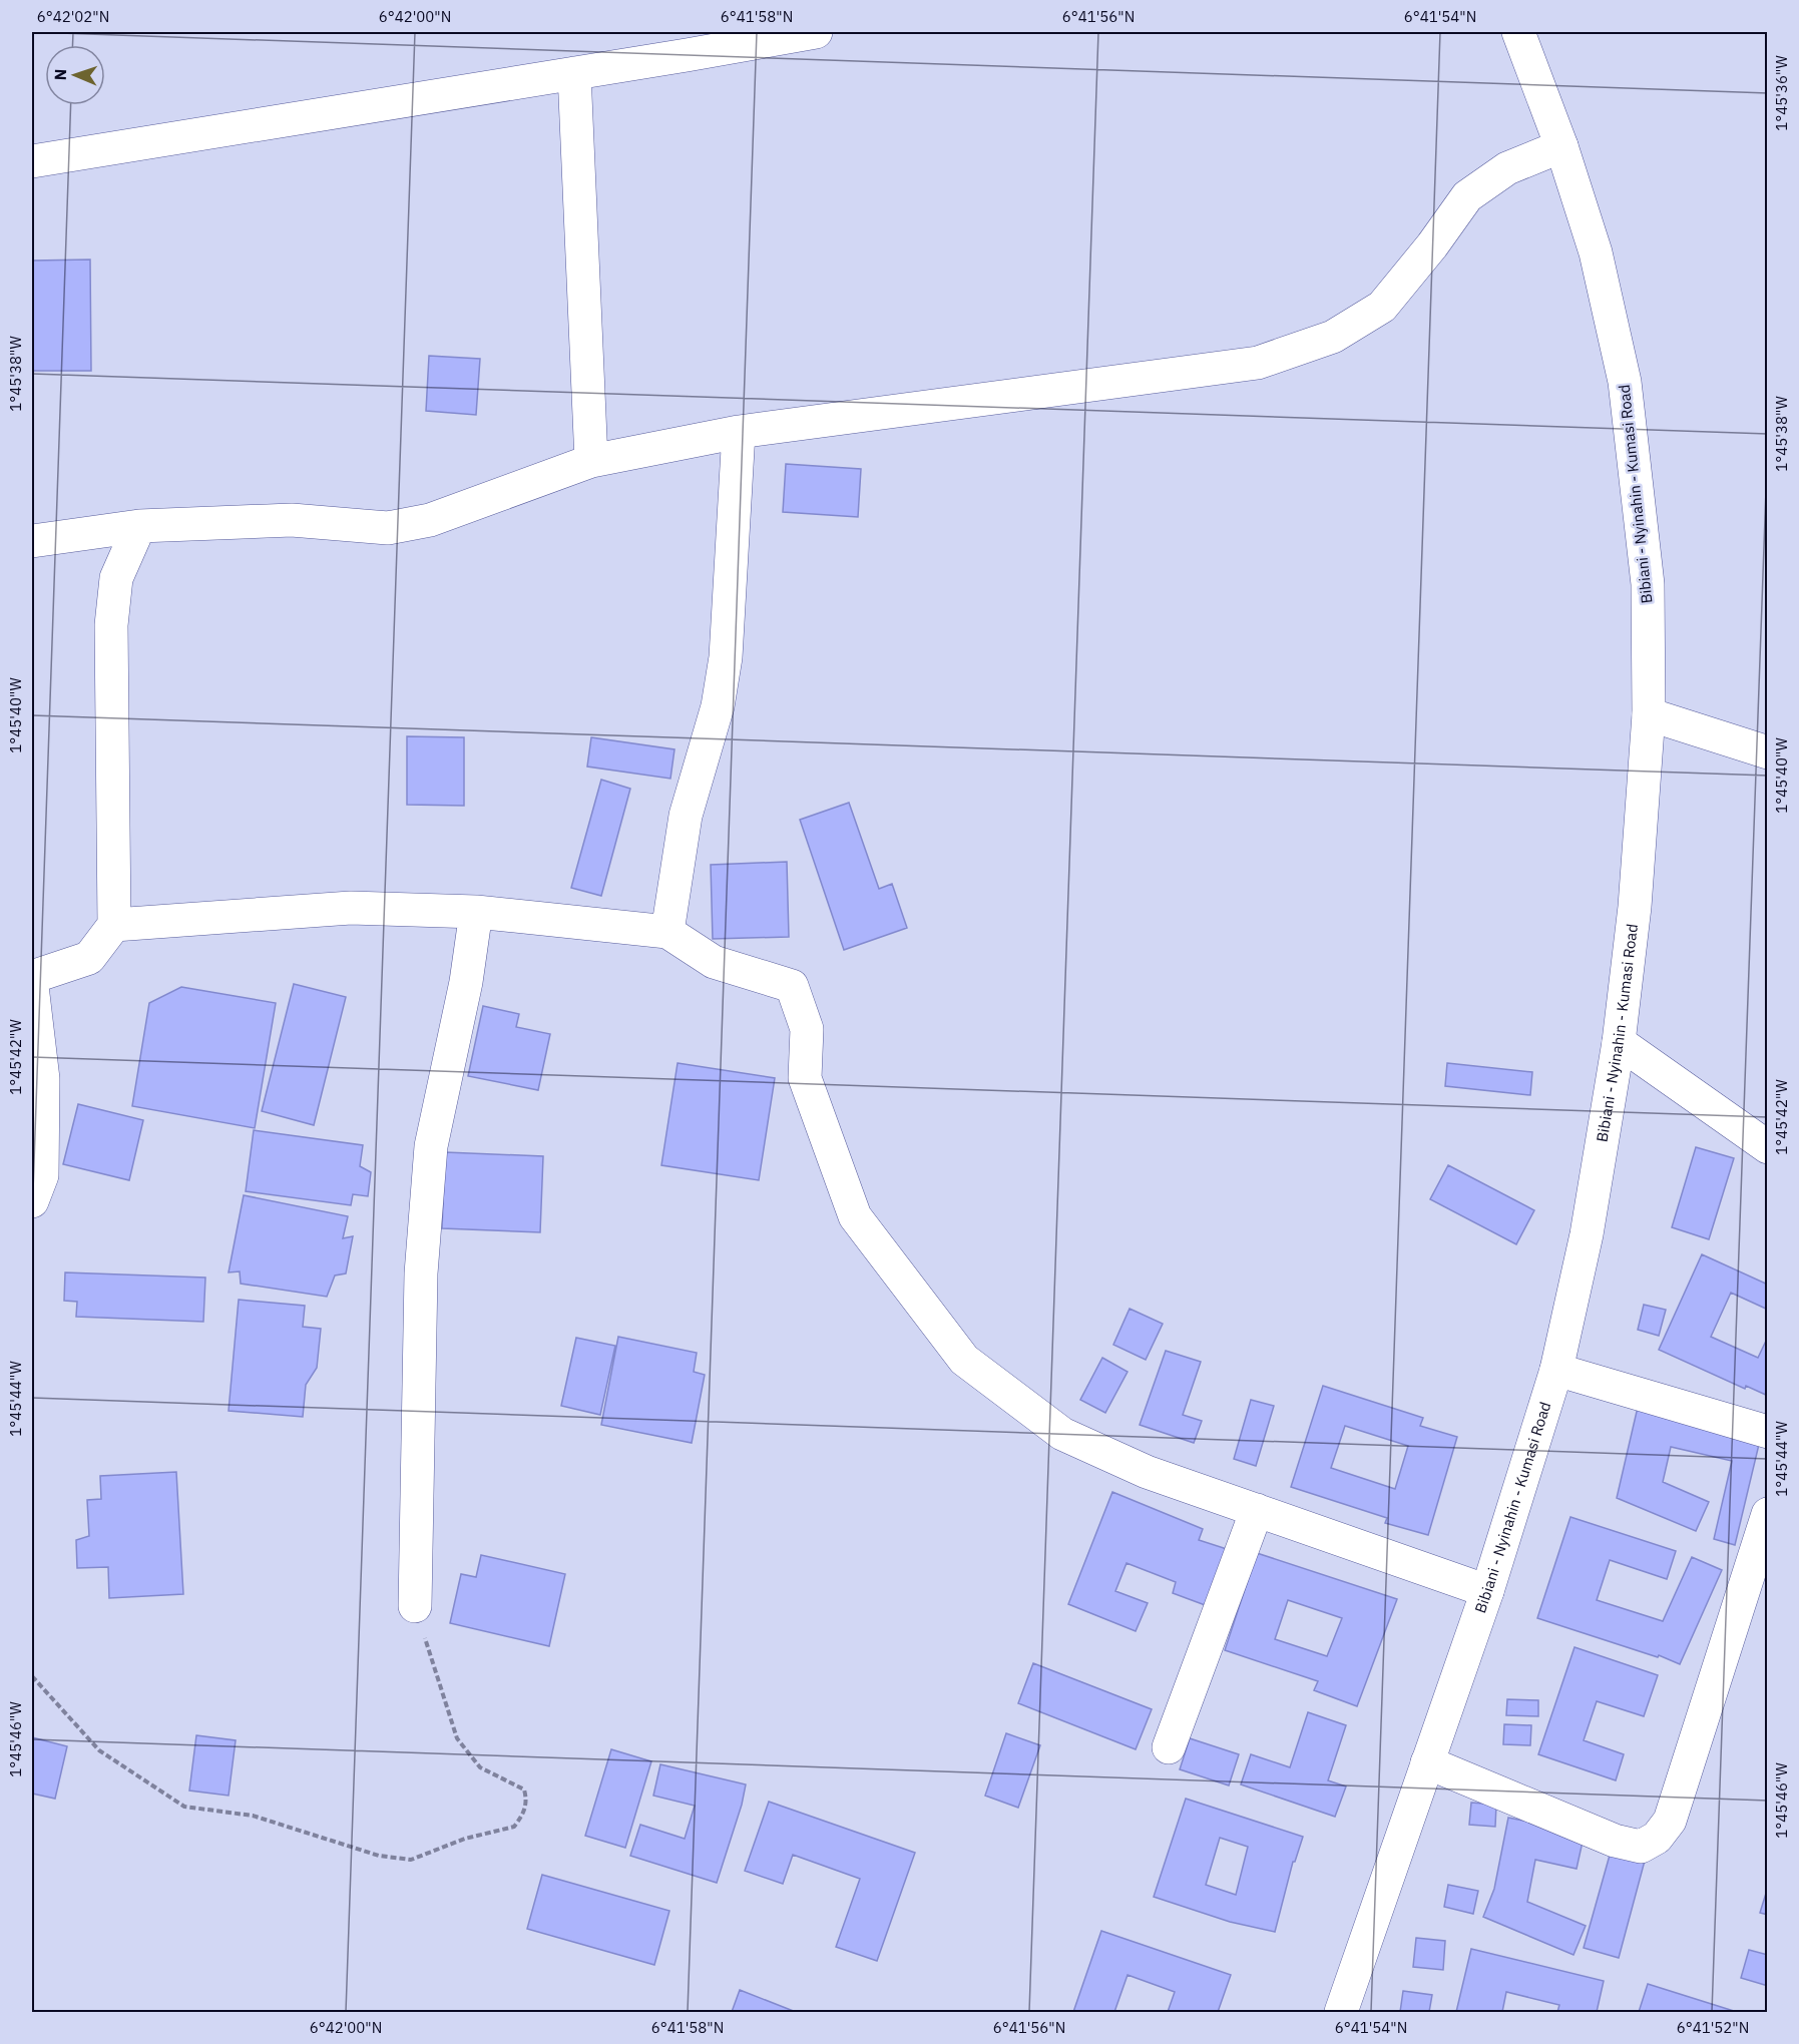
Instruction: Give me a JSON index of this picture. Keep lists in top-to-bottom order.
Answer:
{
  "streets": {
    "street": ["Bibiani - Nyinahin - Kumasi Road"]
  },
  "north": "left",
  "coordinates": [
    "6°42'02\"N",
    "6°42'00\"N",
    "6°41'58\"N",
    "6°41'56\"N",
    "6°41'54\"N",
    "1°45'36\"W",
    "1°45'38\"W",
    "1°45'40\"W",
    "1°45'42\"W",
    "1°45'44\"W",
    "1°45'46\"W",
    "6°41'52\"N"
  ]
}
